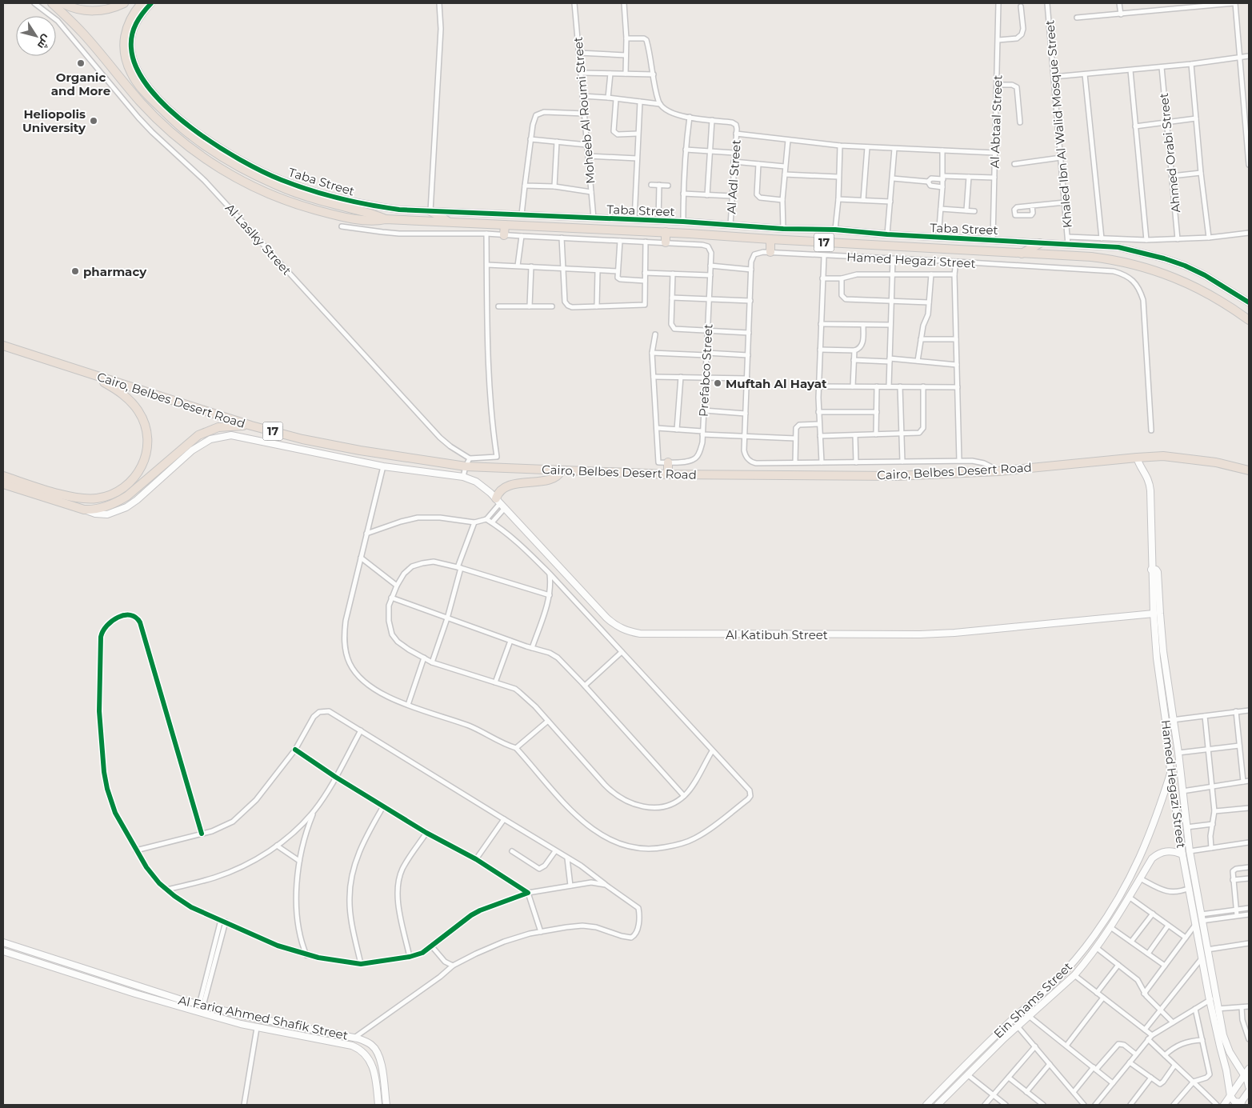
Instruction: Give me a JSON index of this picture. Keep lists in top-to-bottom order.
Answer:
{
  "streets": {
    "highway": ["17", "Cairo, Belbes Desert Road"],
    "street": [
      "Moheeb Al Roumi Street",
      "Al Abtaal Street",
      "Khaled Ibn Al Walid Mosque Street",
      "Ahmed Orabi Street",
      "Al Adl Street",
      "Taba Street",
      "Al Laslky Street",
      "Hamed Hegazi Street",
      "Prefabco Street",
      "Al Katibuh Street",
      "Ein Shams Street",
      "Al Fariq Ahmed Shafik Street"
    ]
  },
  "crossings": [
    ["Moheeb Al Roumi Street", "Taba Street"],
    ["Al Abtaal Street", "Taba Street"],
    ["Khaled Ibn Al Walid Mosque Street", "Taba Street"],
    ["Al Adl Street", "Taba Street"],
    ["Hamed Hegazi Street", "Cairo, Belbes Desert Road"],
    ["Hamed Hegazi Street", "Al Katibuh Street"],
    ["Hamed Hegazi Street", "Ein Shams Street"]
  ],
  "places": [
    "Organic and More",
    "Heliopolis University",
    "pharmacy",
    "Muftah Al Hayat"
  ],
  "north": "bottom right"
}
